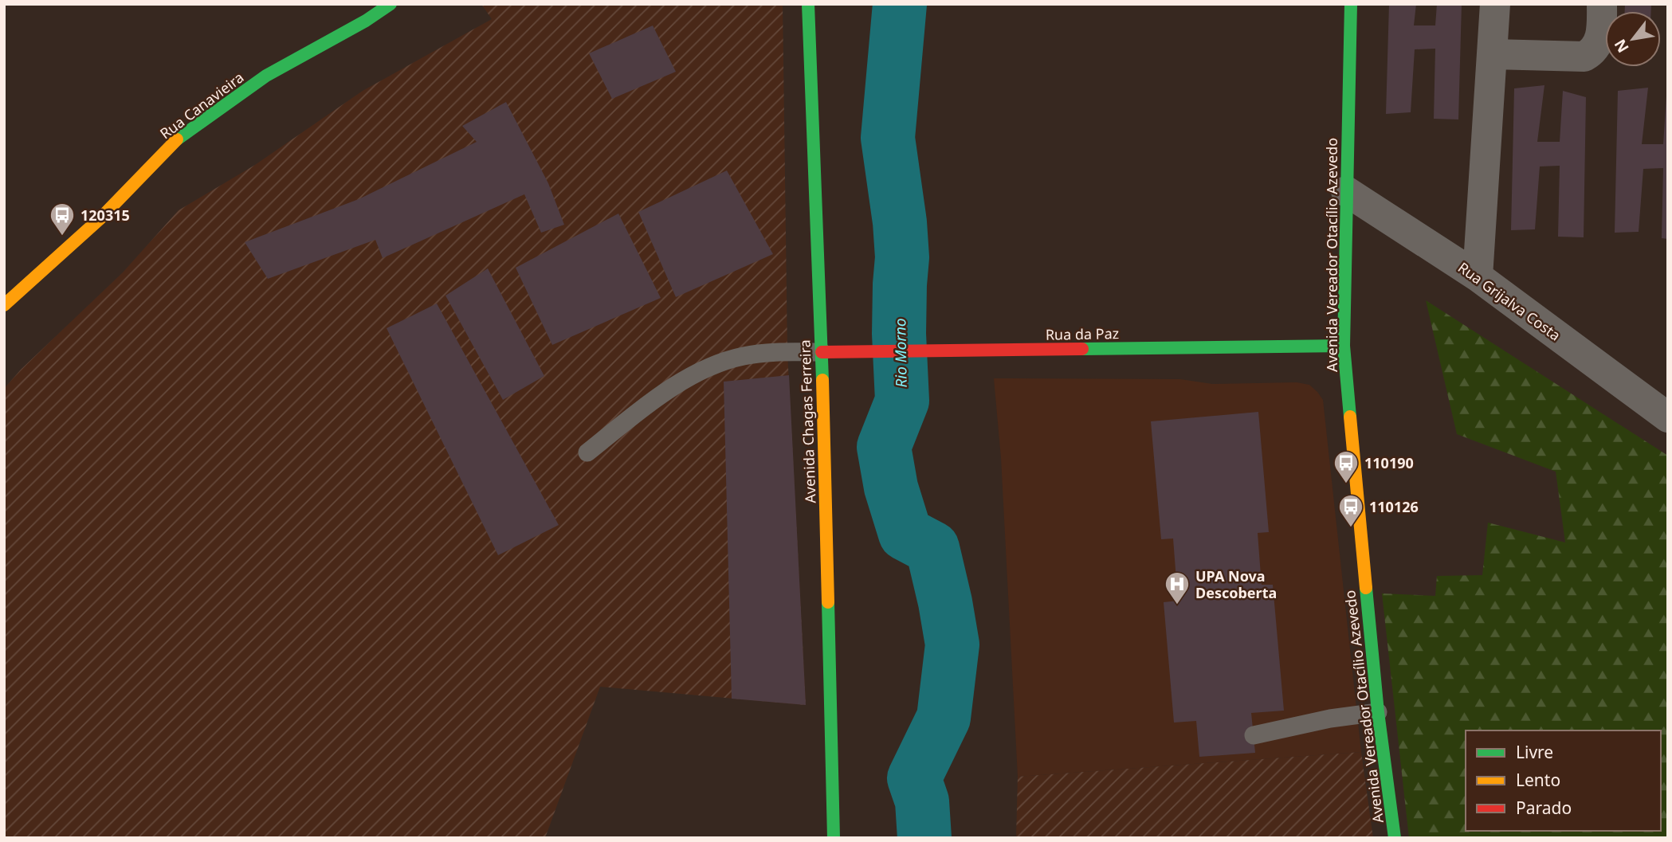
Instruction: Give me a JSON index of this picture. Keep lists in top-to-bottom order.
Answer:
{
  "streets": {
    "street": [
      "Rua Canavieira",
      "Avenida Vereador Otacílio Azevedo",
      "Rua Grijalva Costa",
      "Rua da Paz",
      "Avenida Chagas Ferreira"
    ]
  },
  "crossings": [
    ["Avenida Vereador Otacílio Azevedo", "Rua Grijalva Costa"],
    ["Avenida Vereador Otacílio Azevedo", "Rua da Paz"],
    ["Rua da Paz", "Avenida Chagas Ferreira"]
  ],
  "water": ["Rio Morno"],
  "places": {
    "bus stop": ["120315", "110190", "110126"],
    "hospital": ["UPA Nova Descoberta"]
  },
  "legend": ["Livre", "Lento", "Parado"],
  "north": "bottom left"
}
